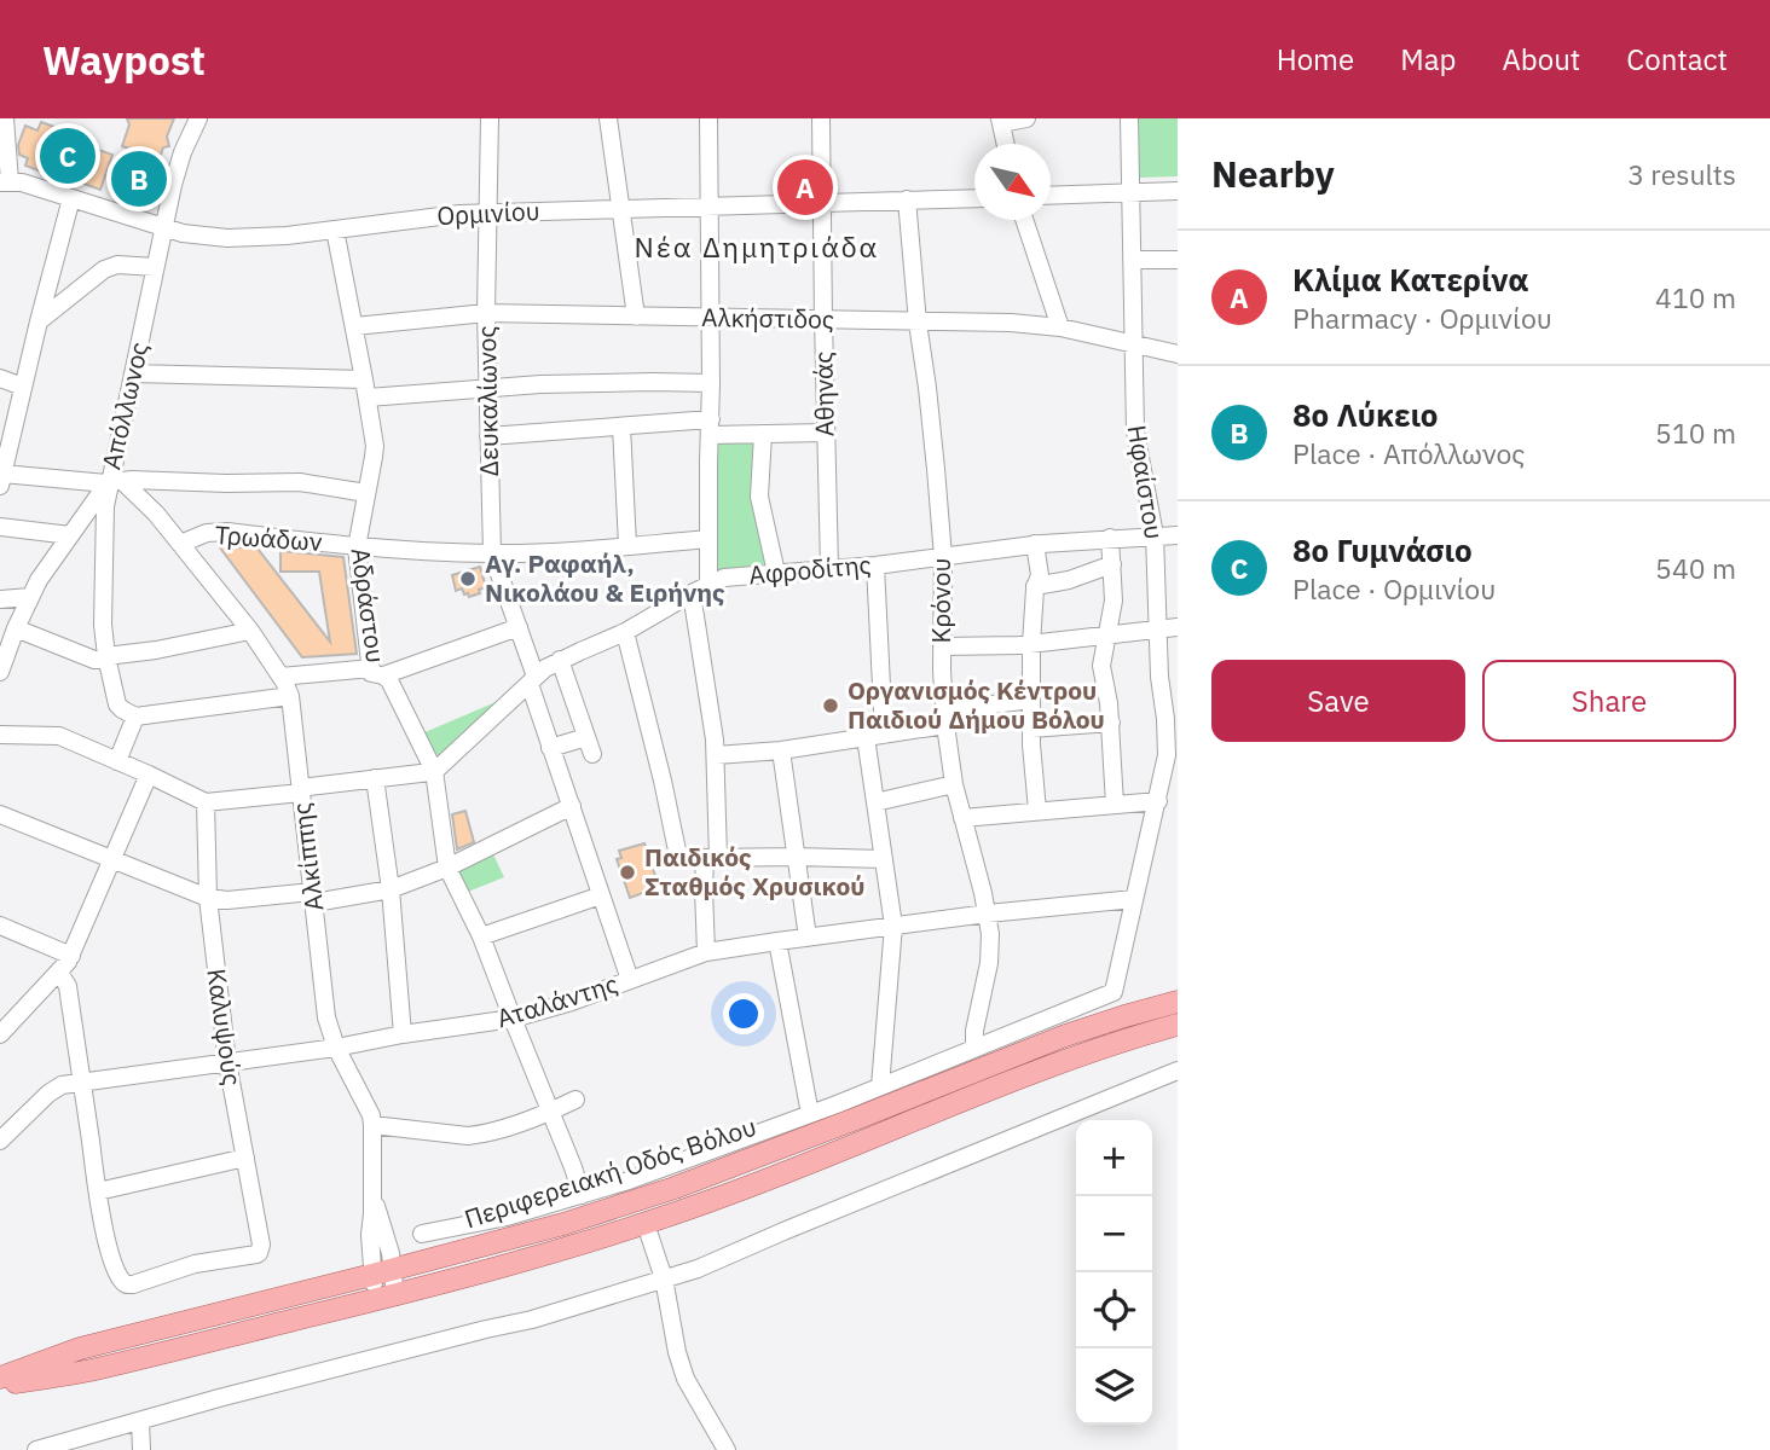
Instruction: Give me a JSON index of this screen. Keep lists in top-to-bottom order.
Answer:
{
  "streets": {
    "main road": ["Περιφερειακή Οδός Βόλου"],
    "street": [
      "Ορμινίου",
      "Αλκήστιδος",
      "Αθηνάς",
      "Δευκαλίωνος",
      "Απόλλωνος",
      "Ηφαίστου",
      "Τρωάδων",
      "Αφροδίτης",
      "Κρόνου",
      "Αδράστου",
      "Αλκίππης",
      "Αταλάντης",
      "Καλυψούς"
    ]
  },
  "crossings": [
    ["Ορμινίου", "Αθηνάς"],
    ["Ορμινίου", "Δευκαλίωνος"],
    ["Ορμινίου", "Απόλλωνος"],
    ["Ορμινίου", "Κρόνου"],
    ["Ορμινίου", "Αδράστου"],
    ["Αλκήστιδος", "Αθηνάς"],
    ["Αλκήστιδος", "Δευκαλίωνος"],
    ["Αλκήστιδος", "Ηφαίστου"],
    ["Αλκήστιδος", "Κρόνου"],
    ["Αλκήστιδος", "Αδράστου"],
    ["Αθηνάς", "Αφροδίτης"],
    ["Δευκαλίωνος", "Τρωάδων"],
    ["Δευκαλίωνος", "Αφροδίτης"],
    ["Δευκαλίωνος", "Αταλάντης"],
    ["Απόλλωνος", "Τρωάδων"],
    ["Ηφαίστου", "Αφροδίτης"],
    ["Ηφαίστου", "Κρόνου"],
    ["Ηφαίστου", "Αταλάντης"],
    ["Τρωάδων", "Αδράστου"],
    ["Τρωάδων", "Αλκίππης"],
    ["Αφροδίτης", "Κρόνου"],
    ["Αφροδίτης", "Αδράστου"],
    ["Κρόνου", "Αταλάντης"],
    ["Αδράστου", "Αταλάντης"],
    ["Αλκίππης", "Αταλάντης"],
    ["Αλκίππης", "Περιφερειακή Οδός Βόλου"],
    ["Αταλάντης", "Καλυψούς"]
  ],
  "districts": ["Νέα Δημητριάδα"],
  "places": ["Αγ. Ραφαήλ, Νικολάου & Ειρήνης", "Οργανισμός Κέντρου Παιδιού Δήμου Βόλου", "Παιδικός Σταθμός Χρυσικού"],
  "north": "bottom right",
  "page": {
    "header": "Waypost",
    "nav": [
      "Home",
      "Map",
      "About",
      "Contact"
    ],
    "heading": ["Nearby", "3 results"],
    "pins": ["C", "B", "A"],
    "list": [
      {
        "mark": "A",
        "name": "Κλίμα Κατερίνα",
        "note": "Pharmacy · Ορμινίου",
        "value": "410 m"
      },
      {
        "mark": "B",
        "name": "8ο Λύκειο",
        "note": "Place · Απόλλωνος",
        "value": "510 m"
      },
      {
        "mark": "C",
        "name": "8ο Γυμνάσιο",
        "note": "Place · Ορμινίου",
        "value": "540 m"
      }
    ],
    "buttons": ["Save", "Share"],
    "map_buttons": ["+", "−"]
  }
}
